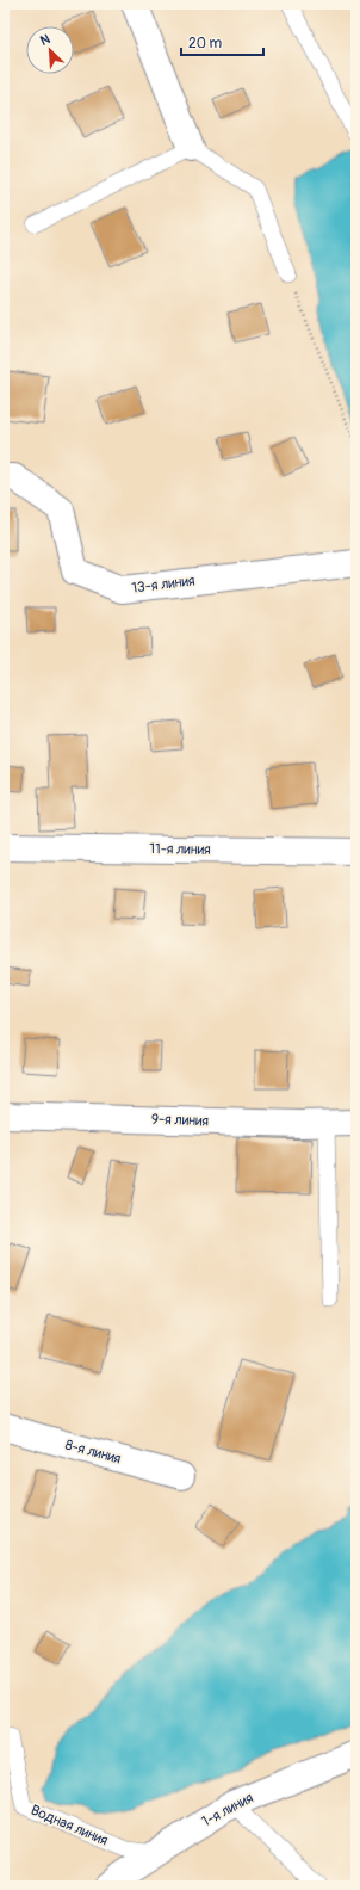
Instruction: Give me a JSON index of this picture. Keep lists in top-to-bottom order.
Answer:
{
  "streets": {
    "street": [
      "13-я линия",
      "11-я линия",
      "9-я линия",
      "8-я линия",
      "1-я линия"
    ],
    "lane": ["Водная линия"]
  },
  "crossings": [
    ["1-я линия", "Водная линия"]
  ],
  "scale_bar": "20 m",
  "north": "top left"
}
